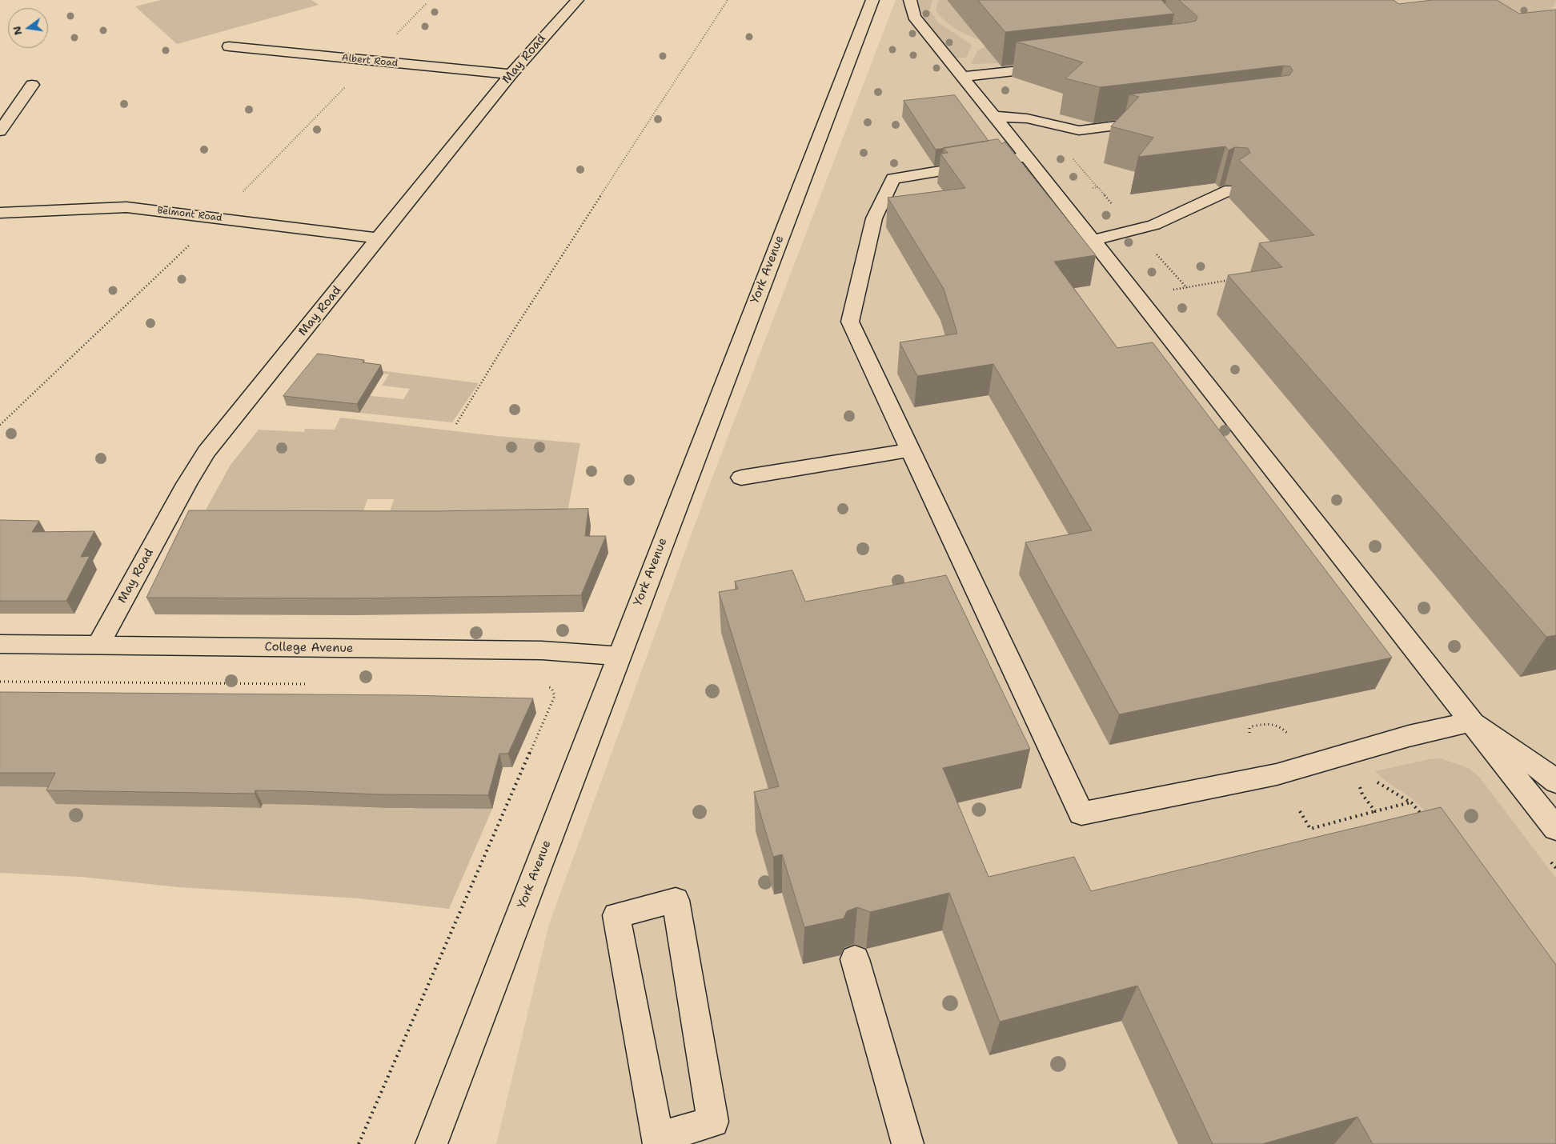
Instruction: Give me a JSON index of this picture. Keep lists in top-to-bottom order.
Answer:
{
  "streets": {
    "street": [
      "May Road",
      "Albert Road",
      "Belmont Road",
      "York Avenue",
      "College Avenue"
    ]
  },
  "crossings": [
    ["May Road", "Albert Road"],
    ["May Road", "Belmont Road"],
    ["May Road", "College Avenue"],
    ["York Avenue", "College Avenue"]
  ],
  "north": "left"
}
